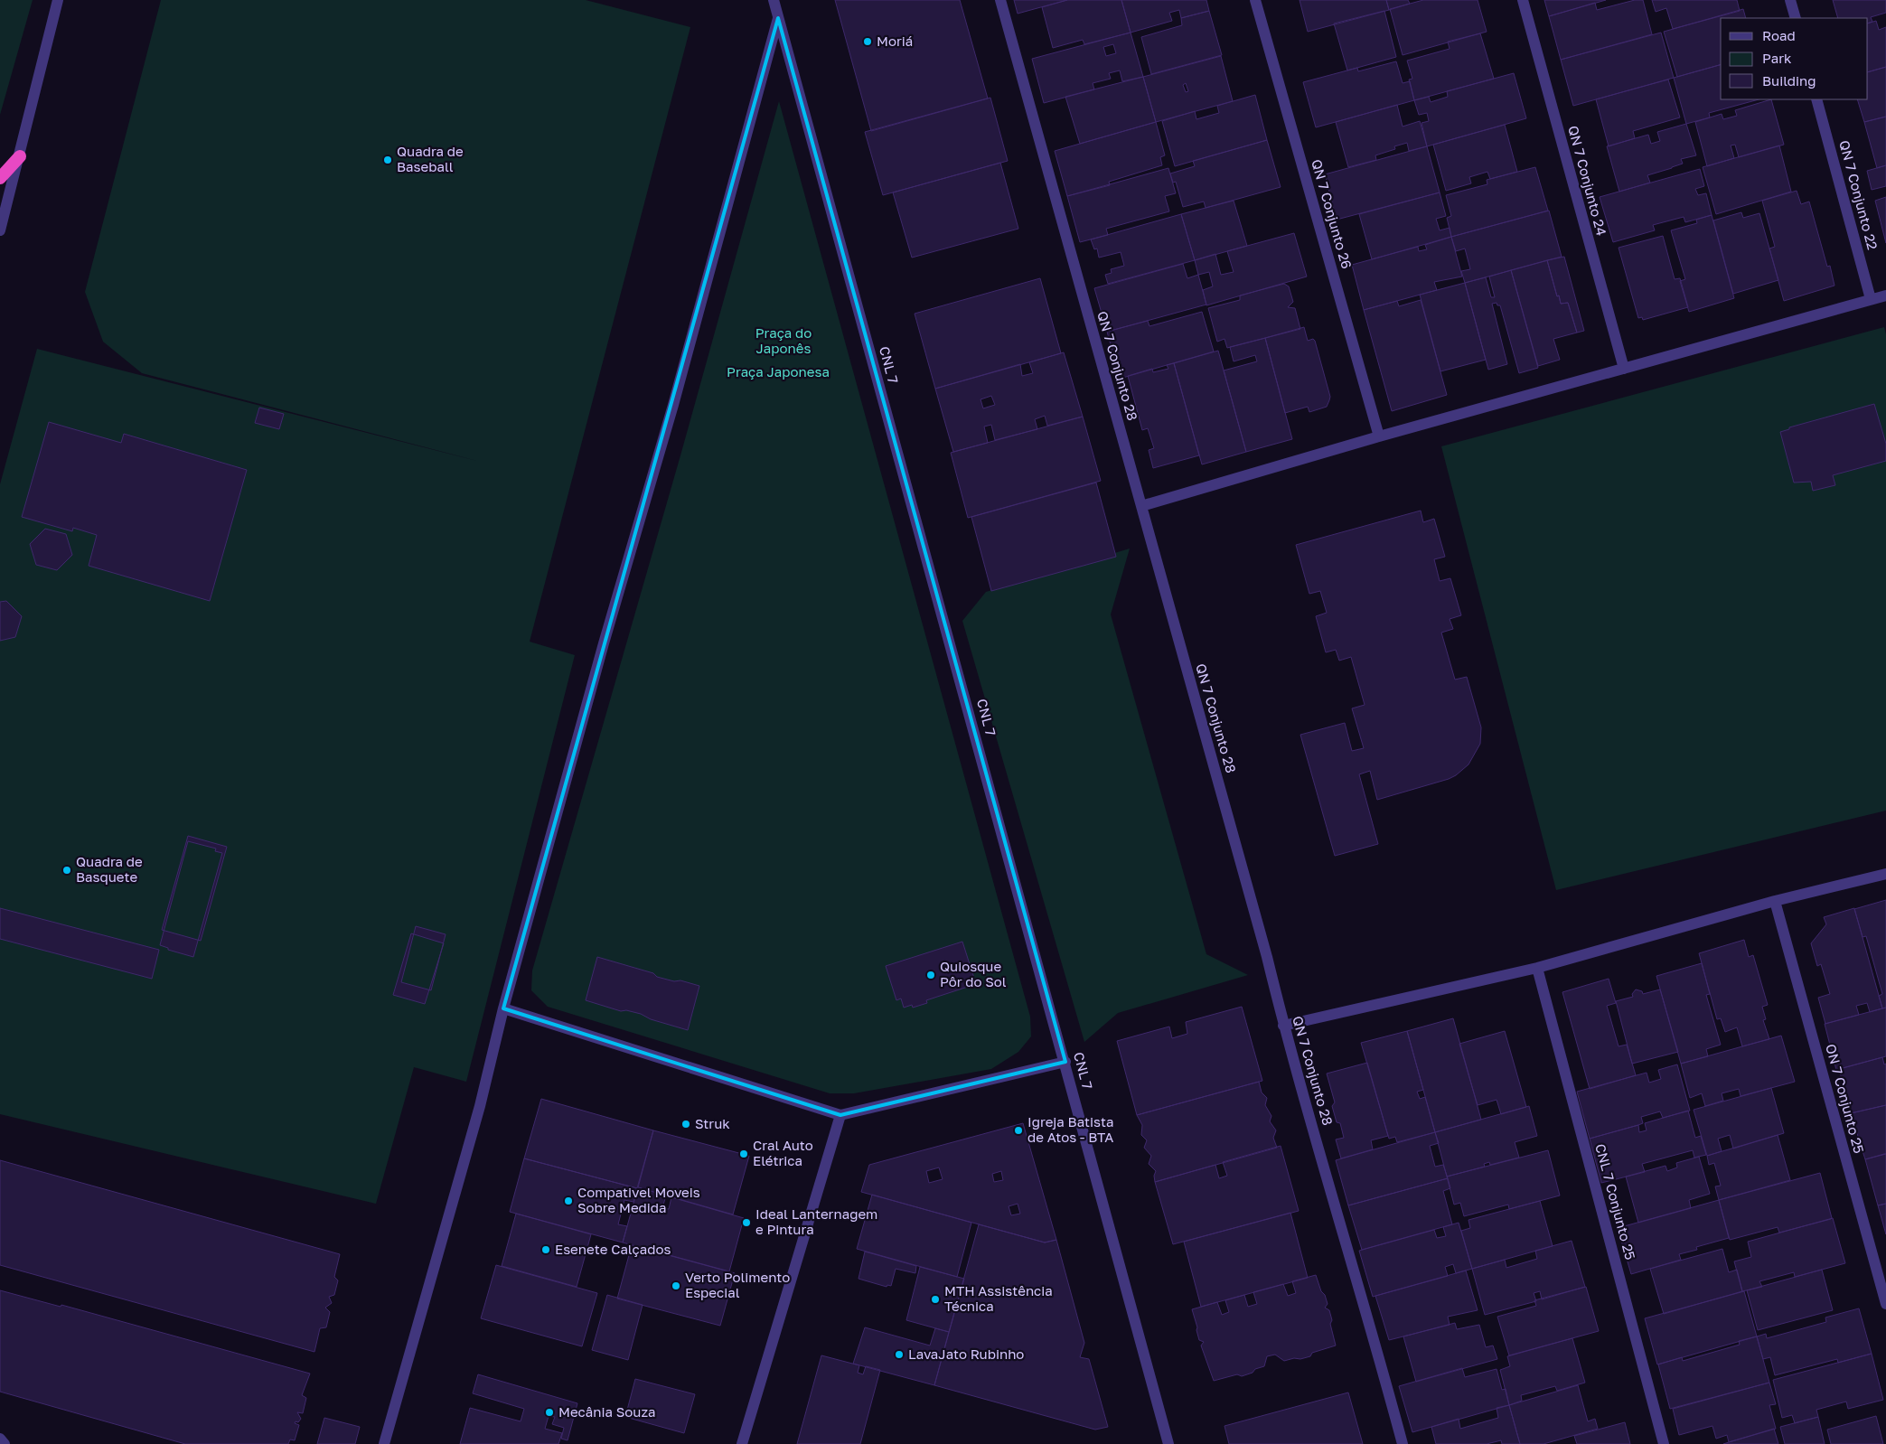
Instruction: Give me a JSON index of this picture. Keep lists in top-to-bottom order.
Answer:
{
  "streets": {
    "street": [
      "QN 7 Conjunto 24",
      "QN 7 Conjunto 22",
      "QN 7 Conjunto 26",
      "CNL 7",
      "QN 7 Conjunto 28",
      "ON 7 Conjunto 25",
      "CNL 7 Conjunto 25"
    ]
  },
  "parks": ["Praça do Japonês", "Praça Japonesa"],
  "places": [
    "Moriá",
    "Quadra de Baseball",
    "Quadra de Basquete",
    "Quiosque Pôr do Sol",
    "Struk",
    "Igreja Batista de Atos - BTA",
    "Cral Auto Elétrica",
    "Compativel Moveis Sobre Medida",
    "Ideal Lanternagem e Pintura",
    "Esenete Calçados",
    "Verto Polimento Especial",
    "MTH Assistência Técnica",
    "LavaJato Rubinho",
    "Mecânia Souza"
  ],
  "legend": ["Road", "Park", "Building"]
}
